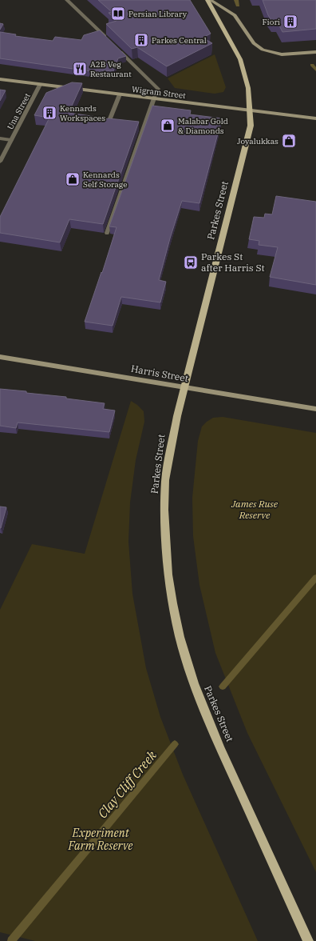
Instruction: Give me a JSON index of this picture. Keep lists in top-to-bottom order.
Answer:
{
  "streets": {
    "main road": ["Parkes Street"],
    "street": ["Wigram Street", "Una Street", "Harris Street"]
  },
  "crossings": [
    ["Wigram Street", "Una Street"],
    ["Wigram Street", "Parkes Street"],
    ["Parkes Street", "Harris Street"]
  ],
  "water": ["Clay Cliff Creek"],
  "parks": ["James Ruse Reserve", "Experiment Farm Reserve"],
  "places": {
    "library": ["Persian Library"],
    "building": ["Fiori", "Parkes Central", "Kennards Workspaces"],
    "restaurant": ["A2B Veg Restaurant"],
    "shop": ["Malabar Gold & Diamonds", "Joyalukkas", "Kennards Self Storage"],
    "bus stop": ["Parkes St after Harris St"]
  }
}
